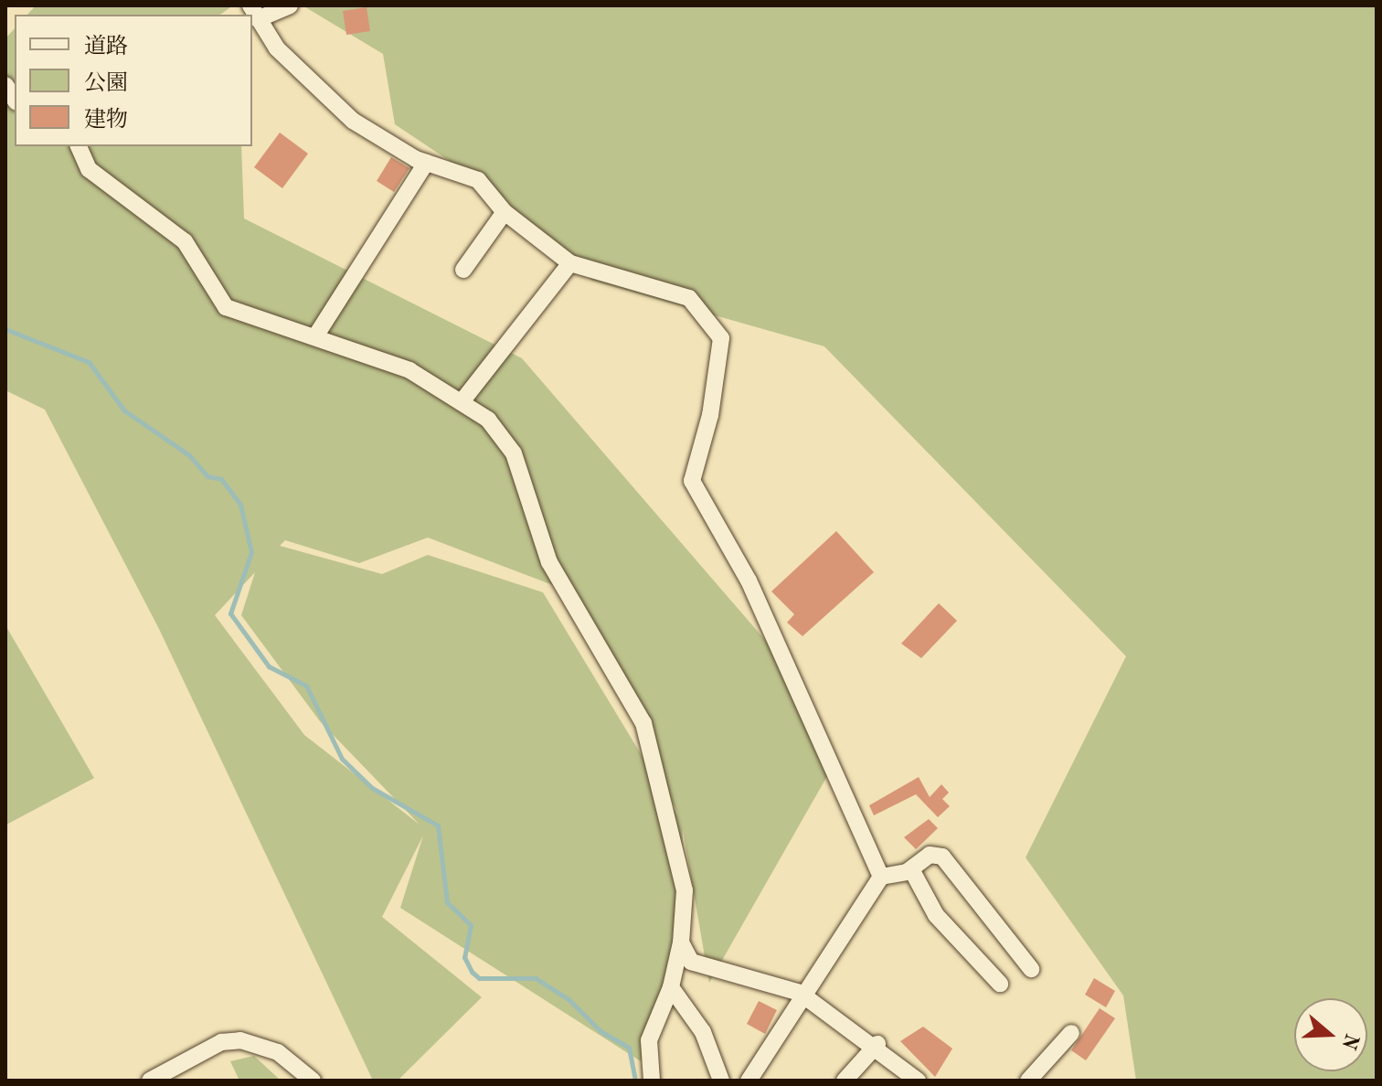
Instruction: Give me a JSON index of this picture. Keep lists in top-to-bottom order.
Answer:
{
  "legend": ["道路", "公園", "建物"],
  "north": "right"
}
